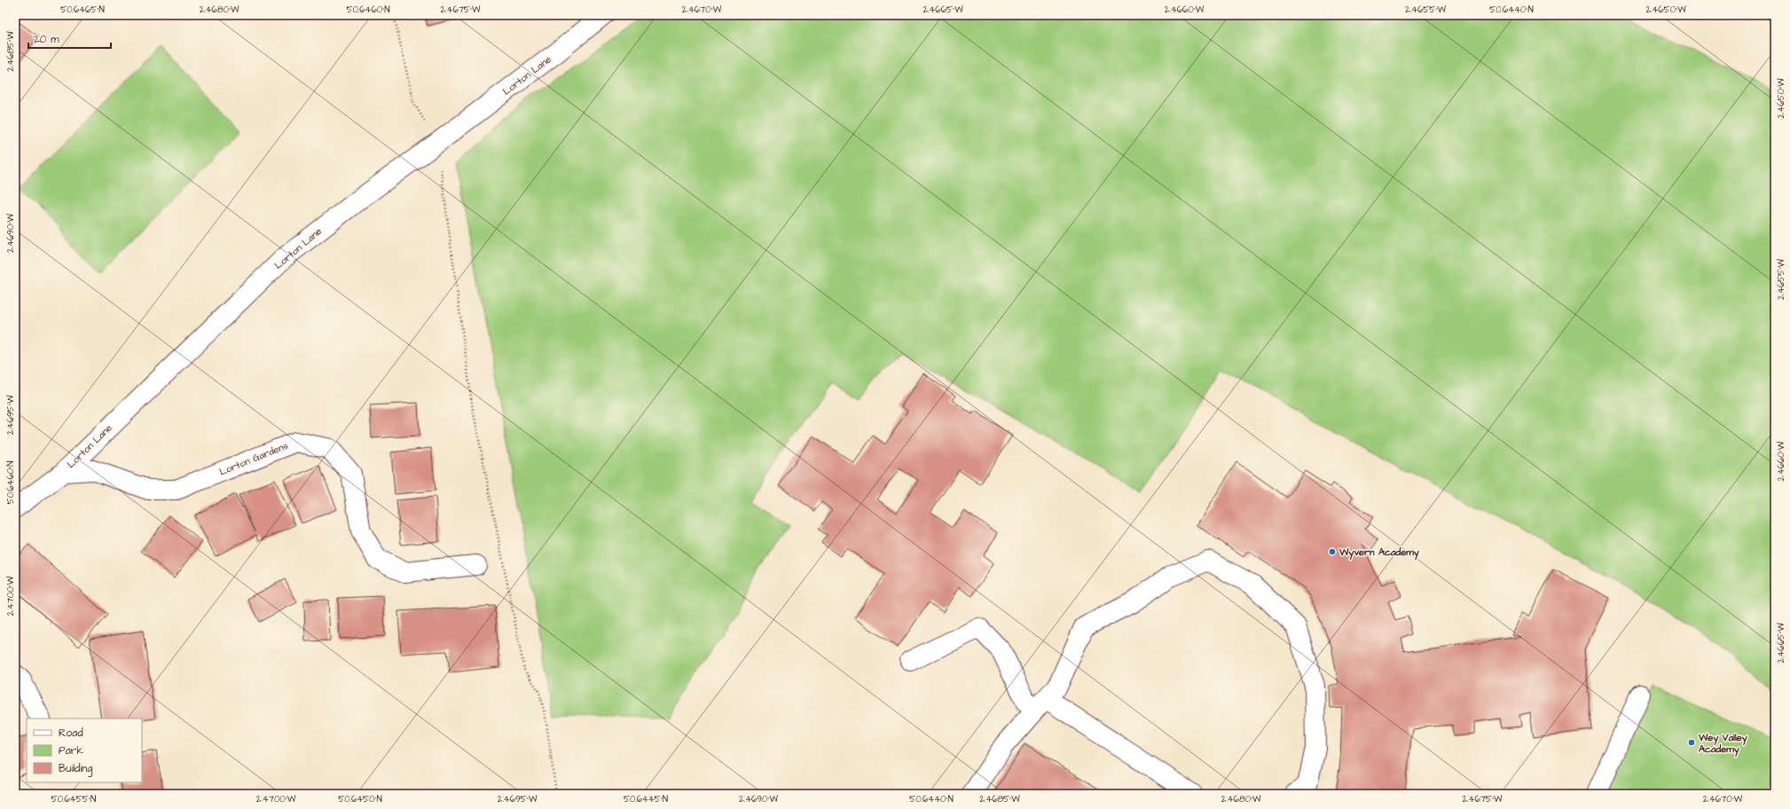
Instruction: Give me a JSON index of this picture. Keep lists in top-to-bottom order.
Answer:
{
  "streets": {
    "street": ["Lorton Lane", "Lorton Gardens"]
  },
  "crossings": [
    ["Lorton Lane", "Lorton Gardens"]
  ],
  "places": ["Wyvern Academy", "Wey Valley Academy"],
  "legend": ["Road", "Park", "Building"],
  "scale_bar": "20 m",
  "coordinates": [
    "50.6465°N",
    "2.4680°W",
    "50.6460°N",
    "2.4675°W",
    "2.4670°W",
    "2.4665°W",
    "2.4660°W",
    "2.4655°W",
    "50.6440°N",
    "2.4650°W",
    "2.4685°W",
    "2.4690°W",
    "2.4695°W",
    "2.4700°W",
    "50.6455°N",
    "50.6450°N",
    "50.6445°N"
  ]
}
